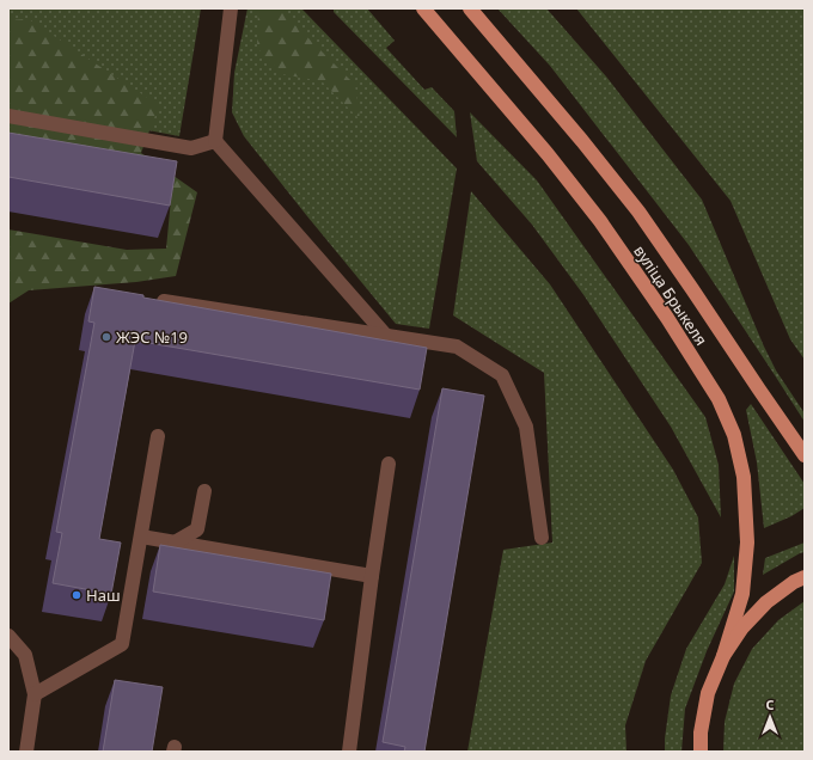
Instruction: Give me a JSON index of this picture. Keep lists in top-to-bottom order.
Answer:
{
  "streets": {
    "main road": ["вуліца Брыкеля"]
  },
  "places": ["ЖЭС №19", "Наш"],
  "north": "top"
}
